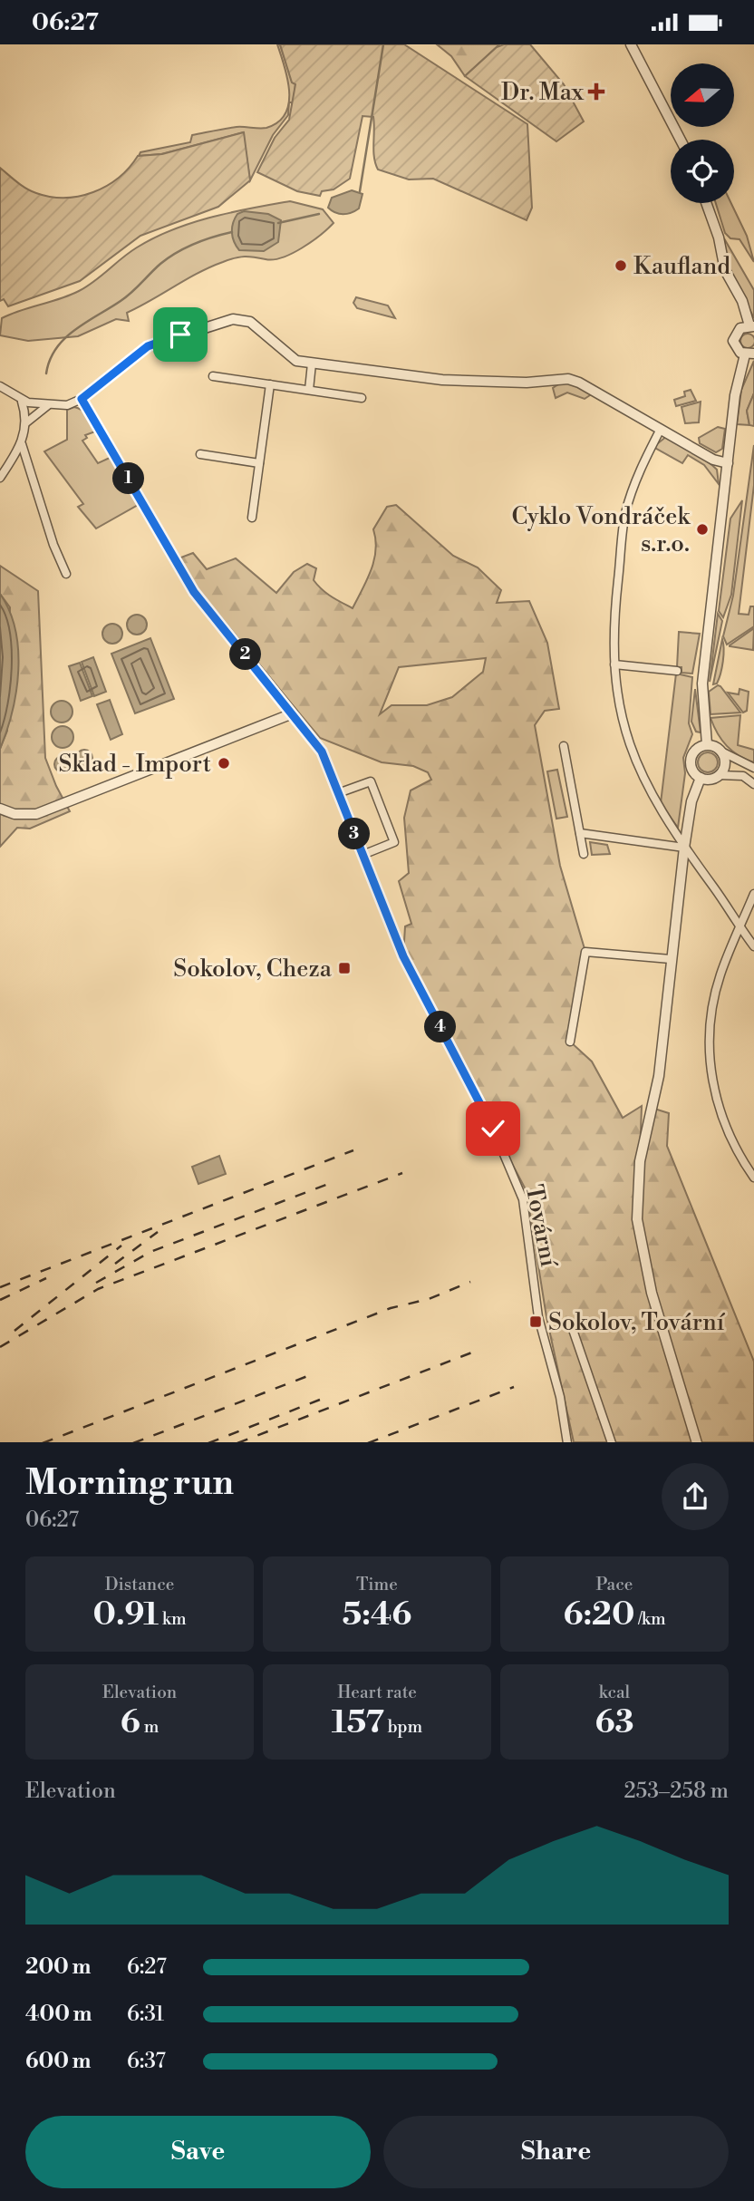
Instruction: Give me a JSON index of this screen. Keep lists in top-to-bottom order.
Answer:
{
  "streets": {
    "street": ["Tovární"]
  },
  "places": {
    "health": ["Dr. Max"],
    "other": ["Kaufland", "Cyklo Vondráček s.r.o.", "Sklad - Import"],
    "transit": ["Sokolov, Cheza", "Sokolov, Tovární"]
  },
  "north": "left",
  "page": {
    "status": "06:27",
    "pins": [
      "1",
      "2",
      "3",
      "4"
    ],
    "heading": ["Morning run", "06:27"],
    "stats": [
      ["Distance", "0.91 km"],
      ["Time", "5:46"],
      ["Pace", "6:20 /km"],
      ["Elevation", "6 m"],
      ["Heart rate", "157 bpm"],
      ["kcal", "63"]
    ],
    "chart": ["Elevation", "253–258 m"],
    "list": [
      {
        "name": "200 m",
        "note": "6:27"
      },
      {
        "name": "400 m",
        "note": "6:31"
      },
      {
        "name": "600 m",
        "note": "6:37"
      }
    ],
    "buttons": ["Save", "Share"]
  }
}
